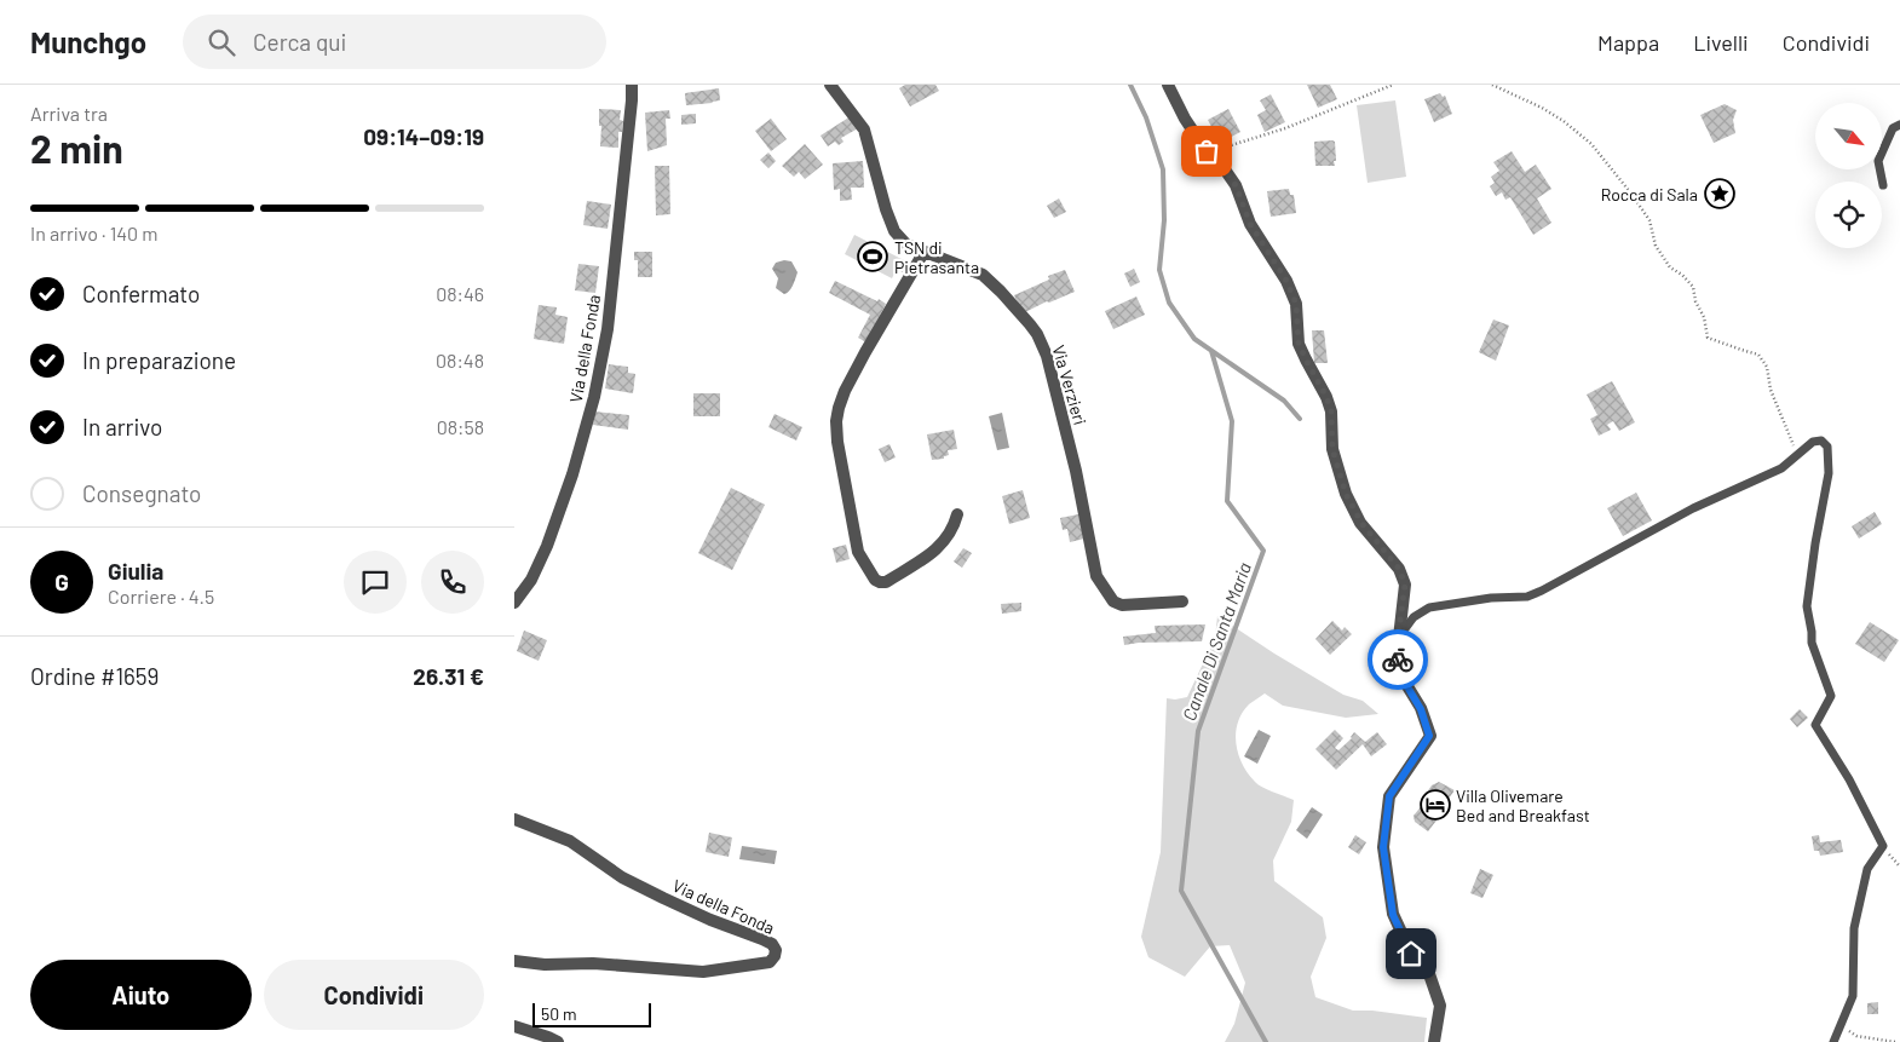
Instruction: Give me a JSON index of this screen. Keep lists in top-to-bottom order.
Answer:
{
  "streets": {
    "street": ["Via della Fonda", "Via Verzieri"]
  },
  "water": ["Canale Di Santa Maria"],
  "places": {
    "place": ["Rocca di Sala"],
    "sports": ["TSN di Pietrasanta"],
    "hotel": ["Villa Olivemare Bed and Breakfast"]
  },
  "scale_bar": "50 m",
  "north": "bottom right",
  "page": {
    "header": "Munchgo",
    "search": "Cerca qui",
    "nav": ["Mappa", "Livelli", "Condividi"],
    "heading": ["2 min", "Arriva tra", "09:14–09:19"],
    "panel": [
      "Giulia",
      "Corriere · 4.5",
      "Ordine #1659",
      "26.31 €"
    ],
    "bar": "In arrivo · 140 m",
    "list": [
      ["Confermato", "08:46"],
      ["In preparazione", "08:48"],
      ["In arrivo", "08:58"],
      "Consegnato"
    ],
    "round": "G",
    "buttons": ["Aiuto", "Condividi"],
    "scale": "50 m"
  }
}
